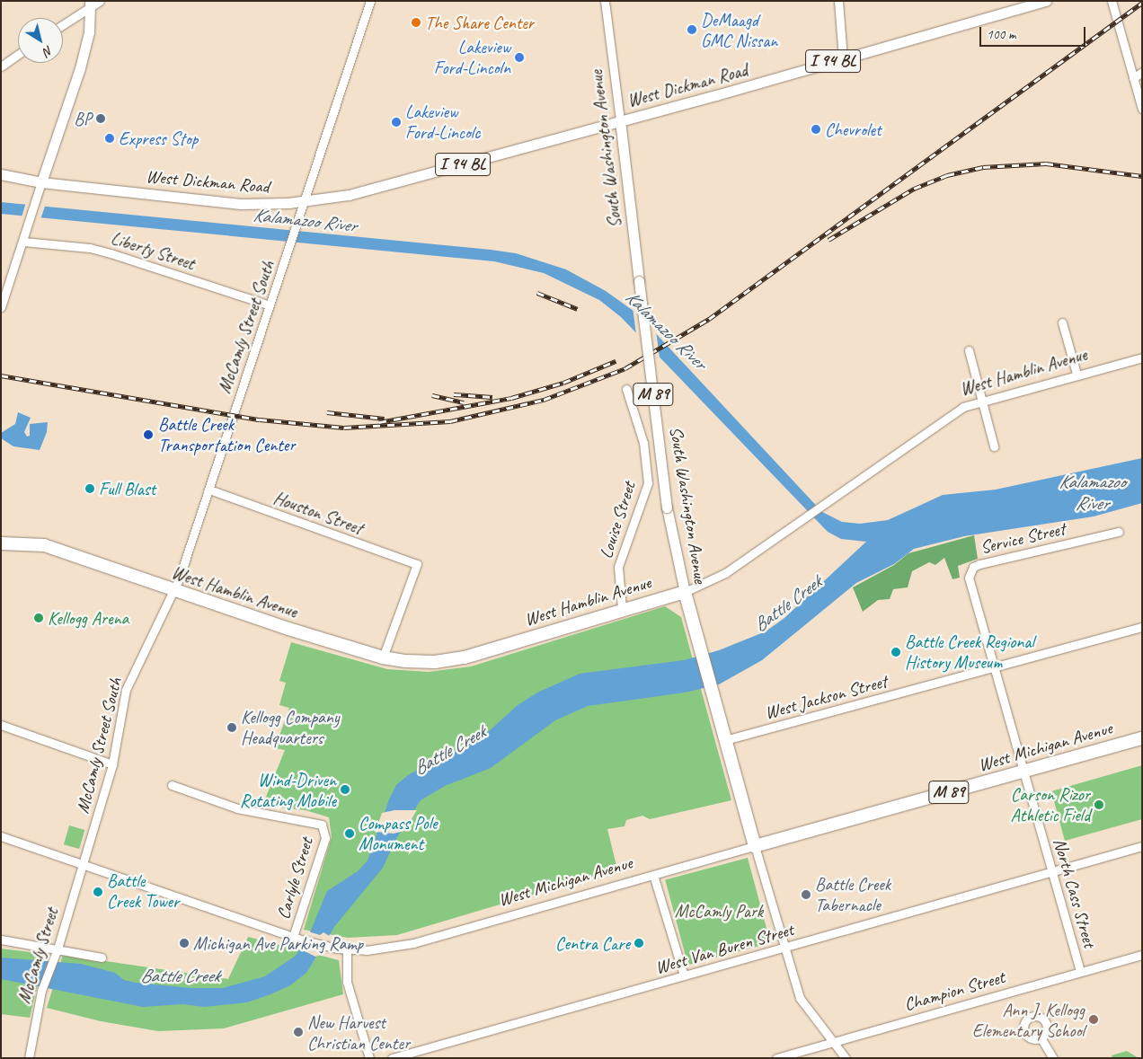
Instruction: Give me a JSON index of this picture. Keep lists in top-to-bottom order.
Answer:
{
  "streets": {
    "highway": [
      "South Washington Avenue",
      "West Hamblin Avenue",
      "M 89",
      "West Michigan Avenue"
    ],
    "main road": ["I 94 BL", "West Dickman Road"],
    "street": [
      "Liberty Street",
      "McCamly Street South",
      "Houston Street",
      "Louise Street",
      "Service Street",
      "West Jackson Street",
      "Carlyle Street",
      "North Cass Street",
      "West Van Buren Street",
      "McCamly Street",
      "Champion Street"
    ]
  },
  "crossings": [
    ["I 94 BL", "West Dickman Road"],
    ["West Dickman Road", "South Washington Avenue"],
    ["West Dickman Road", "McCamly Street South"],
    ["South Washington Avenue", "West Hamblin Avenue"],
    ["South Washington Avenue", "West Jackson Street"],
    ["South Washington Avenue", "West Michigan Avenue"],
    ["Liberty Street", "McCamly Street South"],
    ["McCamly Street South", "West Hamblin Avenue"],
    ["McCamly Street South", "Houston Street"],
    ["McCamly Street South", "West Michigan Avenue"],
    ["McCamly Street South", "McCamly Street"],
    ["West Hamblin Avenue", "Houston Street"],
    ["West Hamblin Avenue", "Louise Street"],
    ["Service Street", "North Cass Street"],
    ["West Jackson Street", "North Cass Street"],
    ["West Michigan Avenue", "Carlyle Street"],
    ["West Michigan Avenue", "North Cass Street"],
    ["West Michigan Avenue", "McCamly Street"],
    ["North Cass Street", "West Van Buren Street"],
    ["North Cass Street", "Champion Street"]
  ],
  "water": ["Kalamazoo River", "Battle Creek"],
  "parks": ["McCamly Park"],
  "places": [
    "The Share Center",
    "DeMaagd GMC Nissan",
    "Lakeview Ford-Lincoln",
    "BP",
    "Lakeview Ford-Lincolc",
    "Chevrolet",
    "Express Stop",
    "Battle Creek Transportation Center",
    "Full Blast",
    "Kellogg Arena",
    "Battle Creek Regional History Museum",
    "Kellogg Company Headquarters",
    "Wind-Driven Rotating Mobile",
    "Carson Rizor Athletic Field",
    "Compass Pole Monument",
    "Battle Creek Tower",
    "Battle Creek Tabernacle",
    "Michigan Ave Parking Ramp",
    "Centra Care",
    "Ann J. Kellogg Elementary School",
    "New Harvest Christian Center"
  ],
  "scale_bar": "100 m",
  "north": "bottom right"
}
